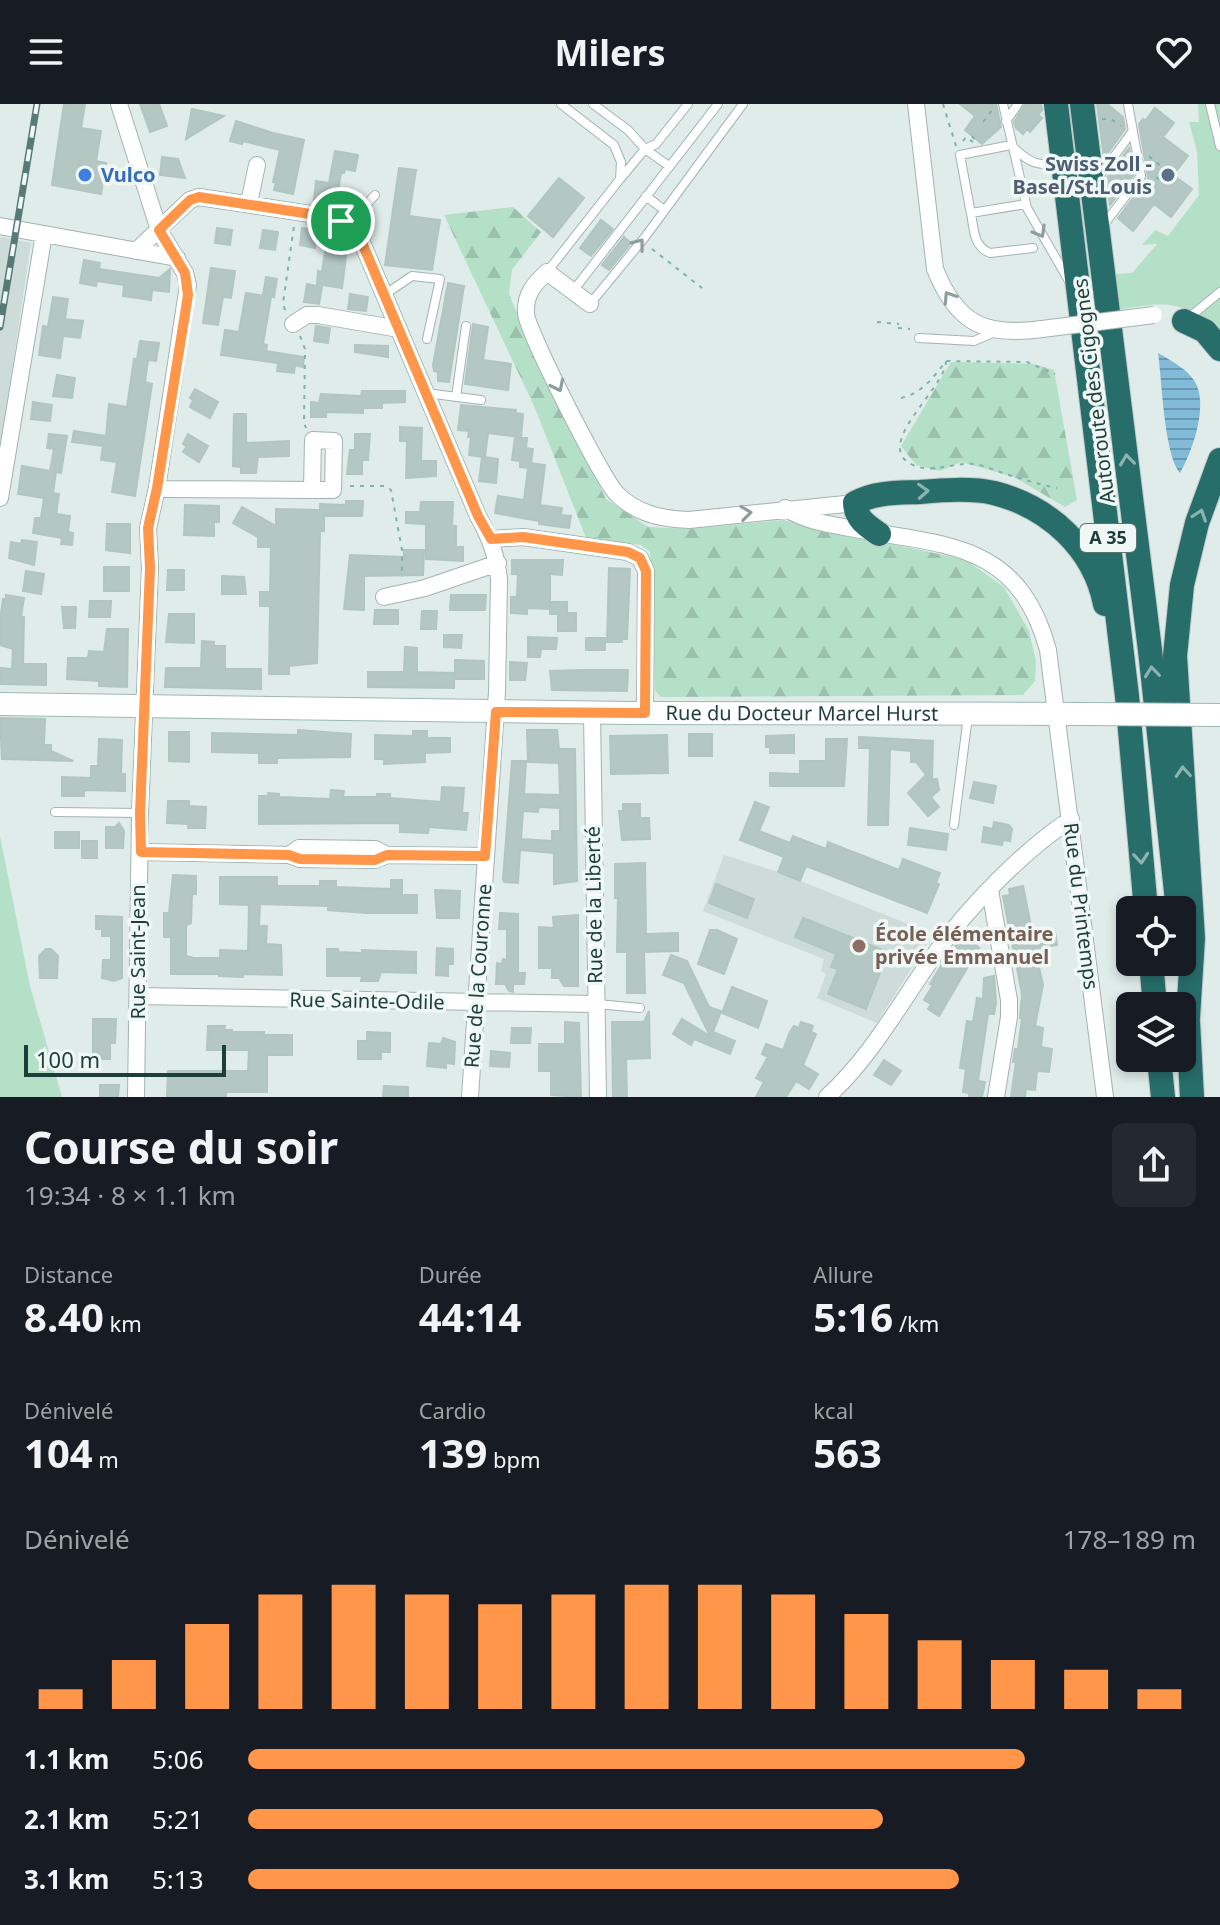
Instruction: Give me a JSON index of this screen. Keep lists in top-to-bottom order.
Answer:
{
  "streets": {
    "highway": ["Autoroute des Cigognes", "A 35"],
    "street": [
      "Rue du Docteur Marcel Hurst",
      "Rue de la Liberté",
      "Rue du Printemps",
      "Rue Saint-Jean",
      "Rue de la Couronne",
      "Rue Sainte-Odile"
    ]
  },
  "crossings": [
    ["Rue du Docteur Marcel Hurst", "Rue de la Liberté"],
    ["Rue du Docteur Marcel Hurst", "Rue du Printemps"],
    ["Rue du Docteur Marcel Hurst", "Rue Saint-Jean"],
    ["Rue du Docteur Marcel Hurst", "Rue de la Couronne"],
    ["Rue de la Liberté", "Rue Sainte-Odile"],
    ["Rue Saint-Jean", "Rue Sainte-Odile"],
    ["Rue de la Couronne", "Rue Sainte-Odile"]
  ],
  "places": ["Vulco", "Swiss Zoll - Basel/St.Louis", "École élémentaire privée Emmanuel"],
  "scale_bar": "100 m",
  "page": {
    "header": "Milers",
    "scale": "100 m",
    "heading": ["Course du soir", "19:34 · 8 × 1.1 km"],
    "stats": [
      ["Distance", "8.40 km"],
      ["Durée", "44:14"],
      ["Allure", "5:16 /km"],
      ["Dénivelé", "104 m"],
      ["Cardio", "139 bpm"],
      ["kcal", "563"]
    ],
    "chart": ["Dénivelé", "178–189 m"],
    "list": [
      {
        "name": "1.1 km",
        "note": "5:06"
      },
      {
        "name": "2.1 km",
        "note": "5:21"
      },
      {
        "name": "3.1 km",
        "note": "5:13"
      }
    ]
  }
}
